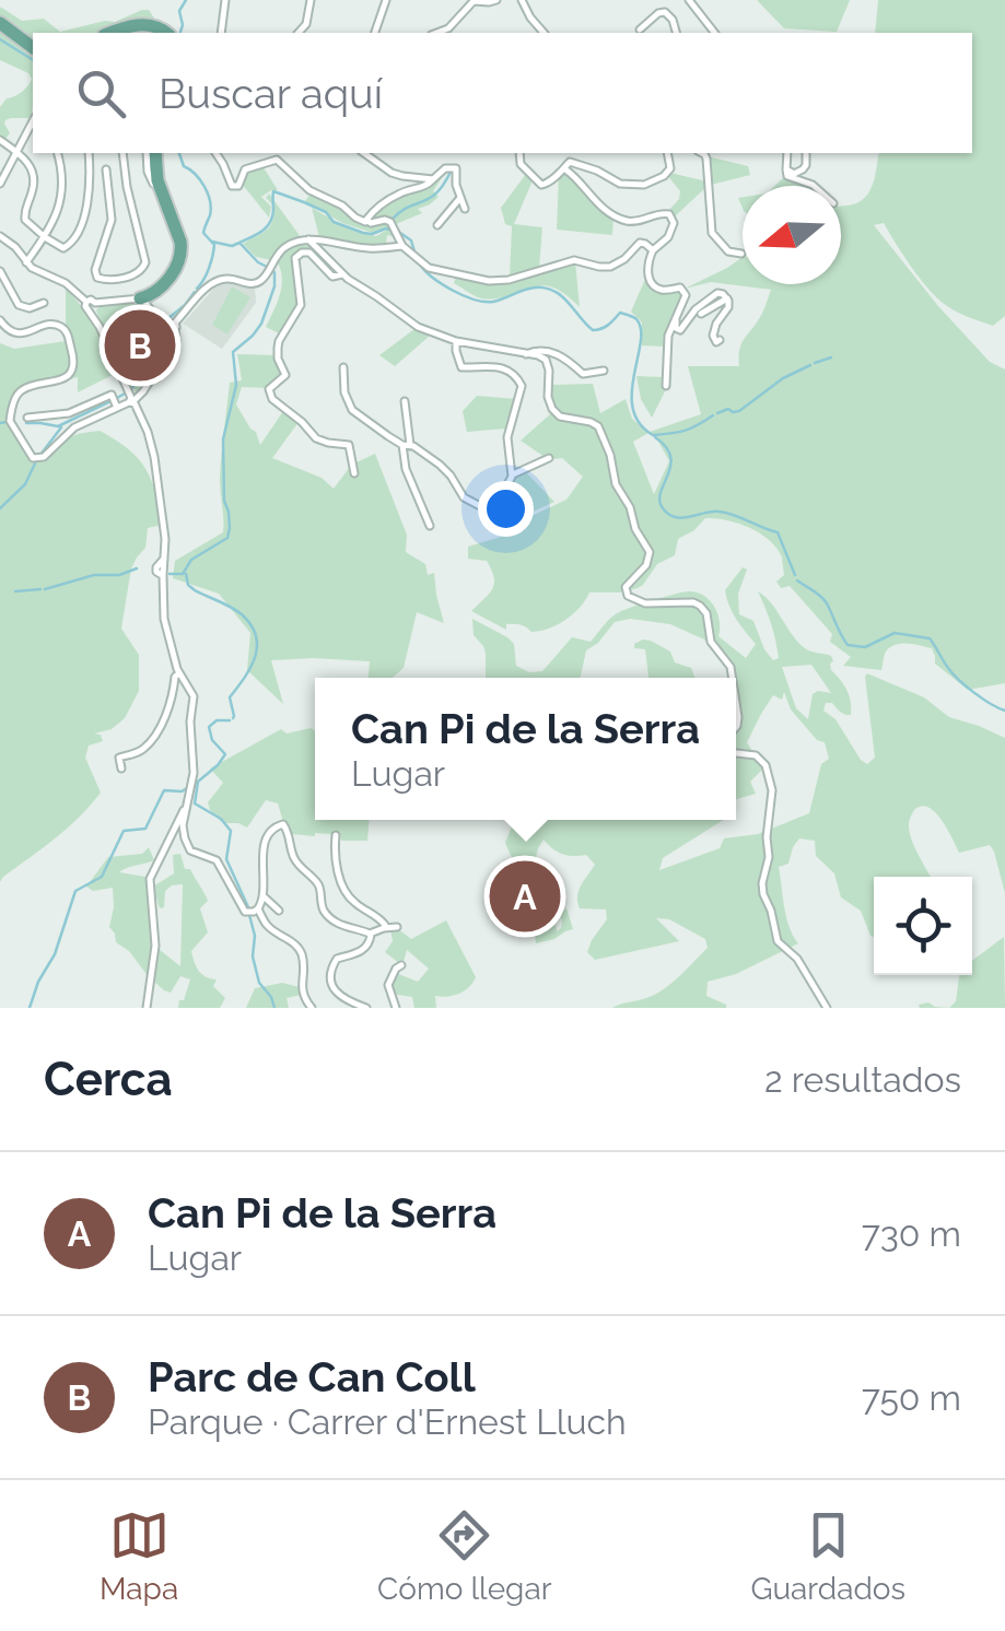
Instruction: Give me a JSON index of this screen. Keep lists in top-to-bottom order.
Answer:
{
  "north": "left",
  "page": {
    "search": "Buscar aquí",
    "pins": ["B", "A"],
    "popup": ["Can Pi de la Serra", "Lugar"],
    "heading": ["Cerca", "2 resultados"],
    "list": [
      {
        "mark": "A",
        "name": "Can Pi de la Serra",
        "note": "Lugar",
        "value": "730 m"
      },
      {
        "mark": "B",
        "name": "Parc de Can Coll",
        "note": "Parque · Carrer d'Ernest Lluch",
        "value": "750 m"
      }
    ],
    "nav": ["Mapa", "Cómo llegar", "Guardados"]
  }
}
